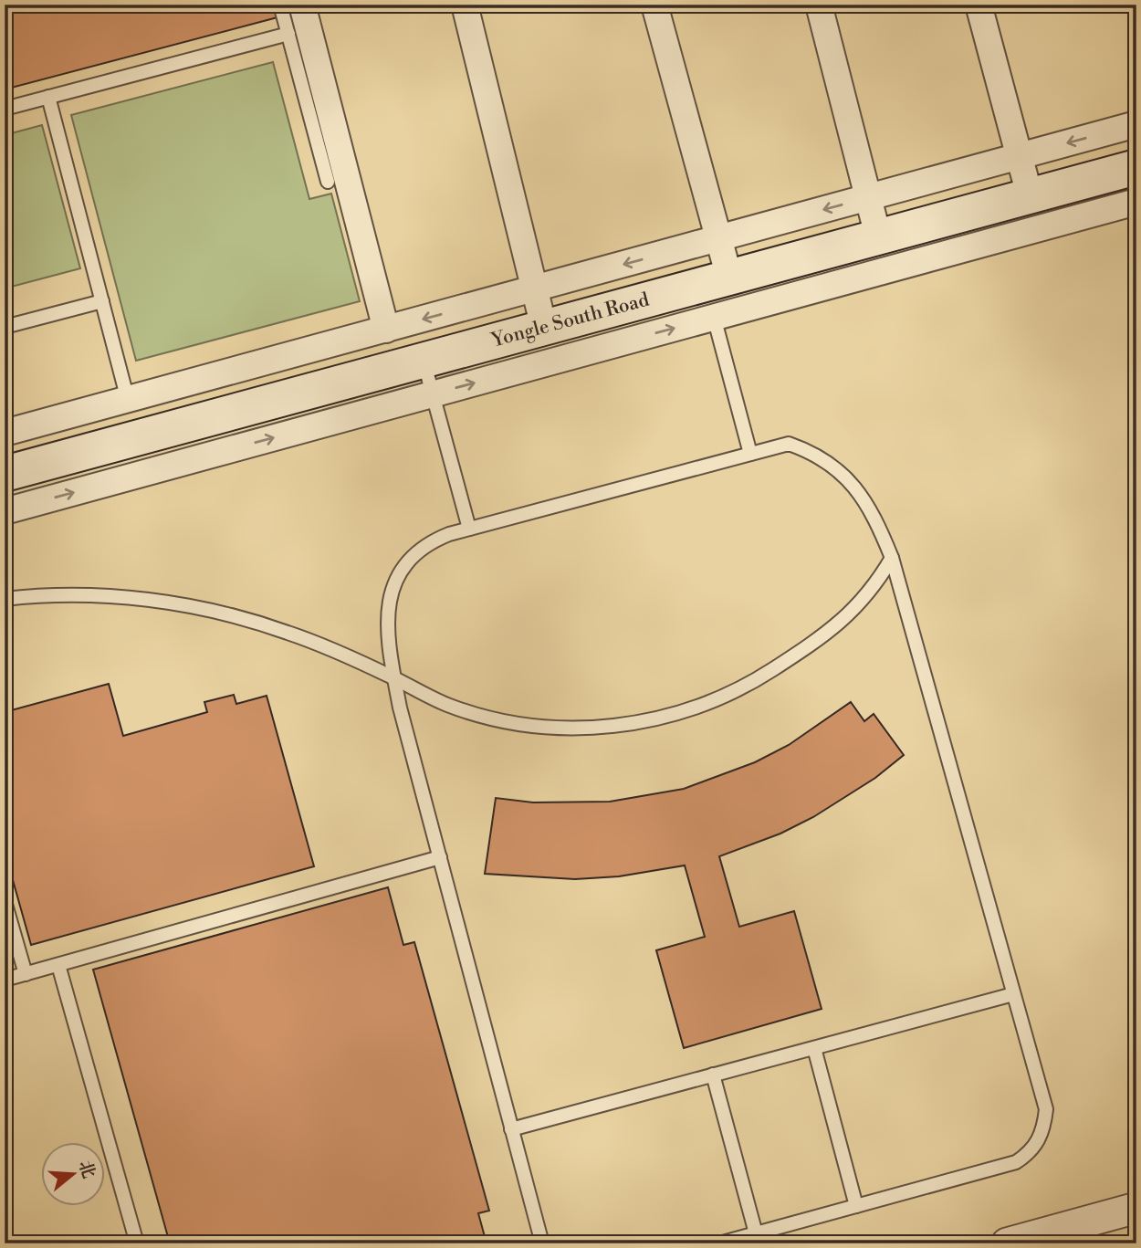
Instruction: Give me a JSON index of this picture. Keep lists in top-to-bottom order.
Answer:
{
  "streets": {
    "main road": ["Yongle South Road"]
  },
  "north": "right"
}
